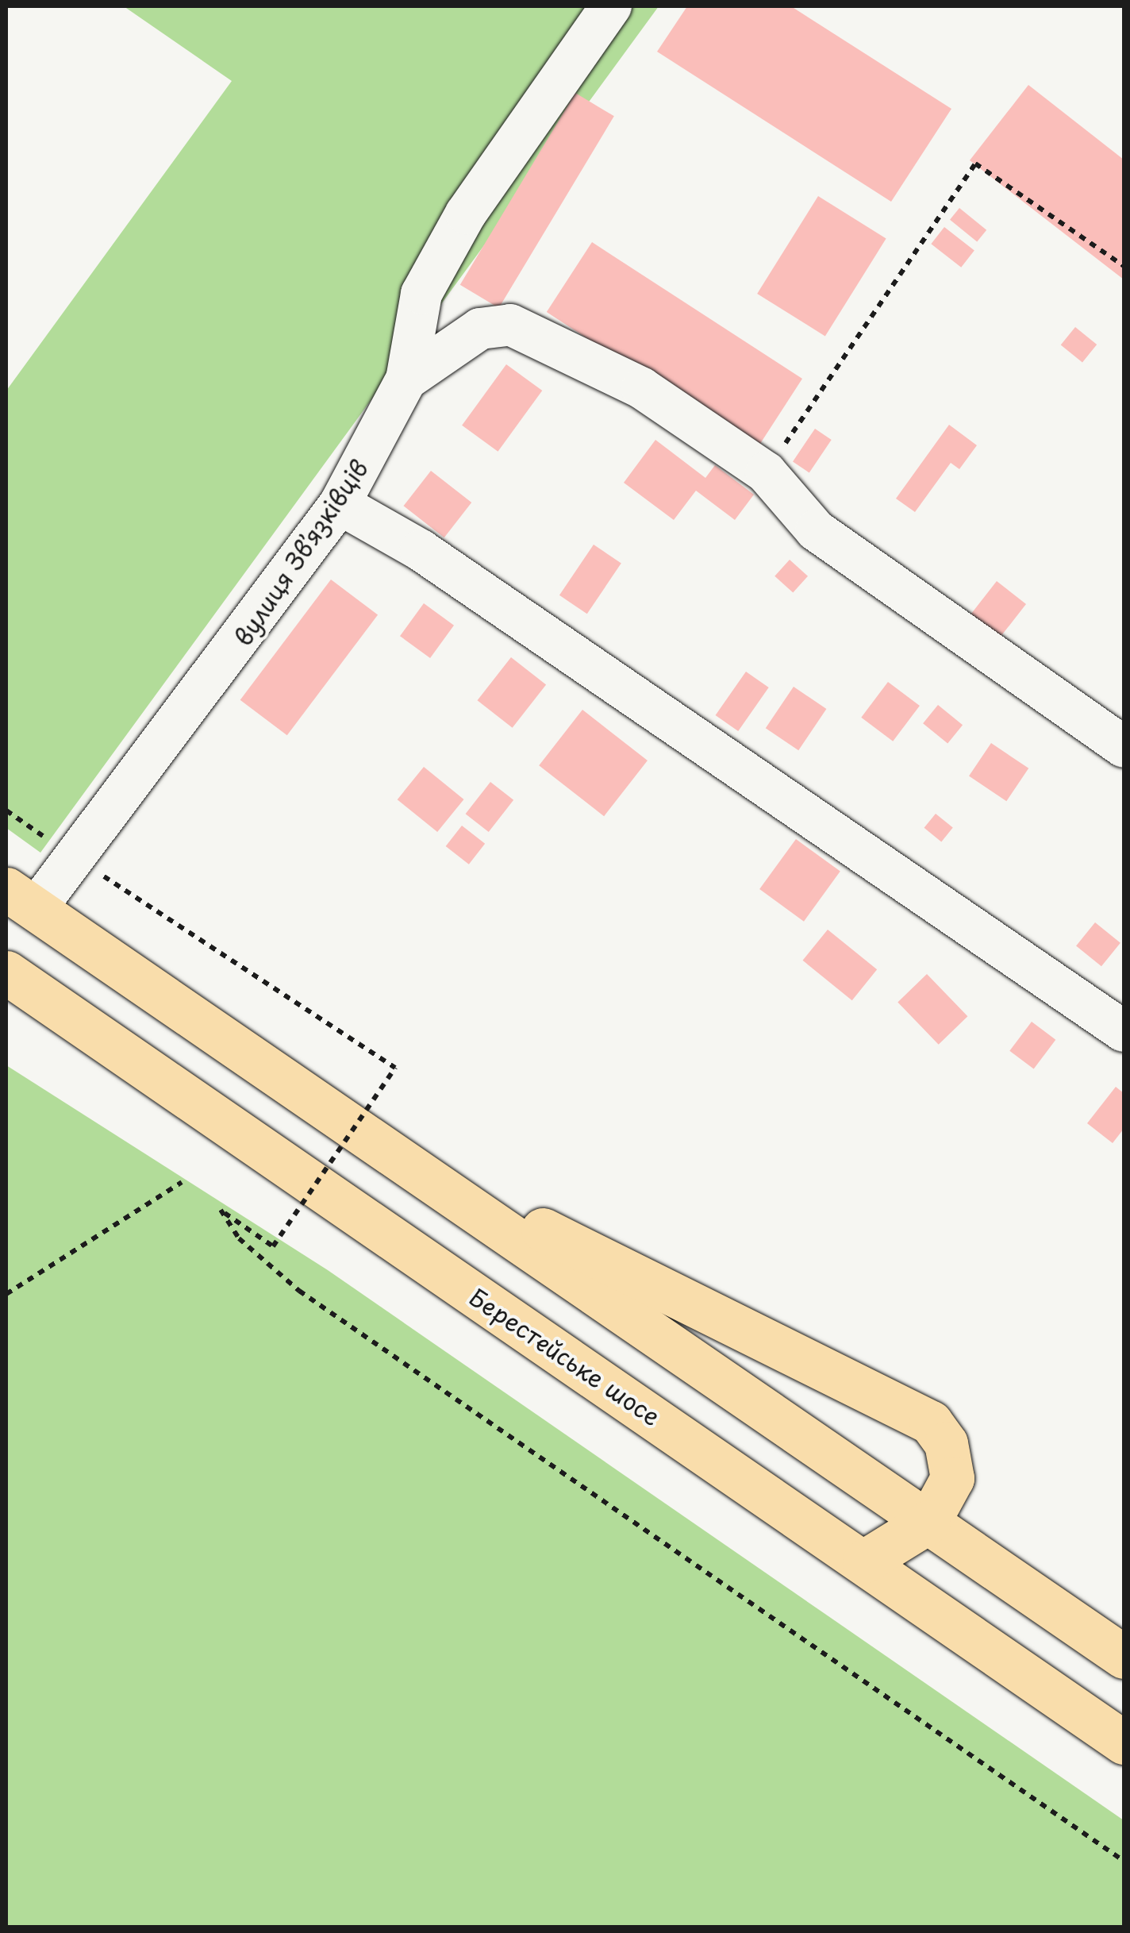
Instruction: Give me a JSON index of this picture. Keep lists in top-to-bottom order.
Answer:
{
  "streets": {
    "highway": ["Берестейське шосе"],
    "street": ["вулиця Звʼязківців"]
  }
}
